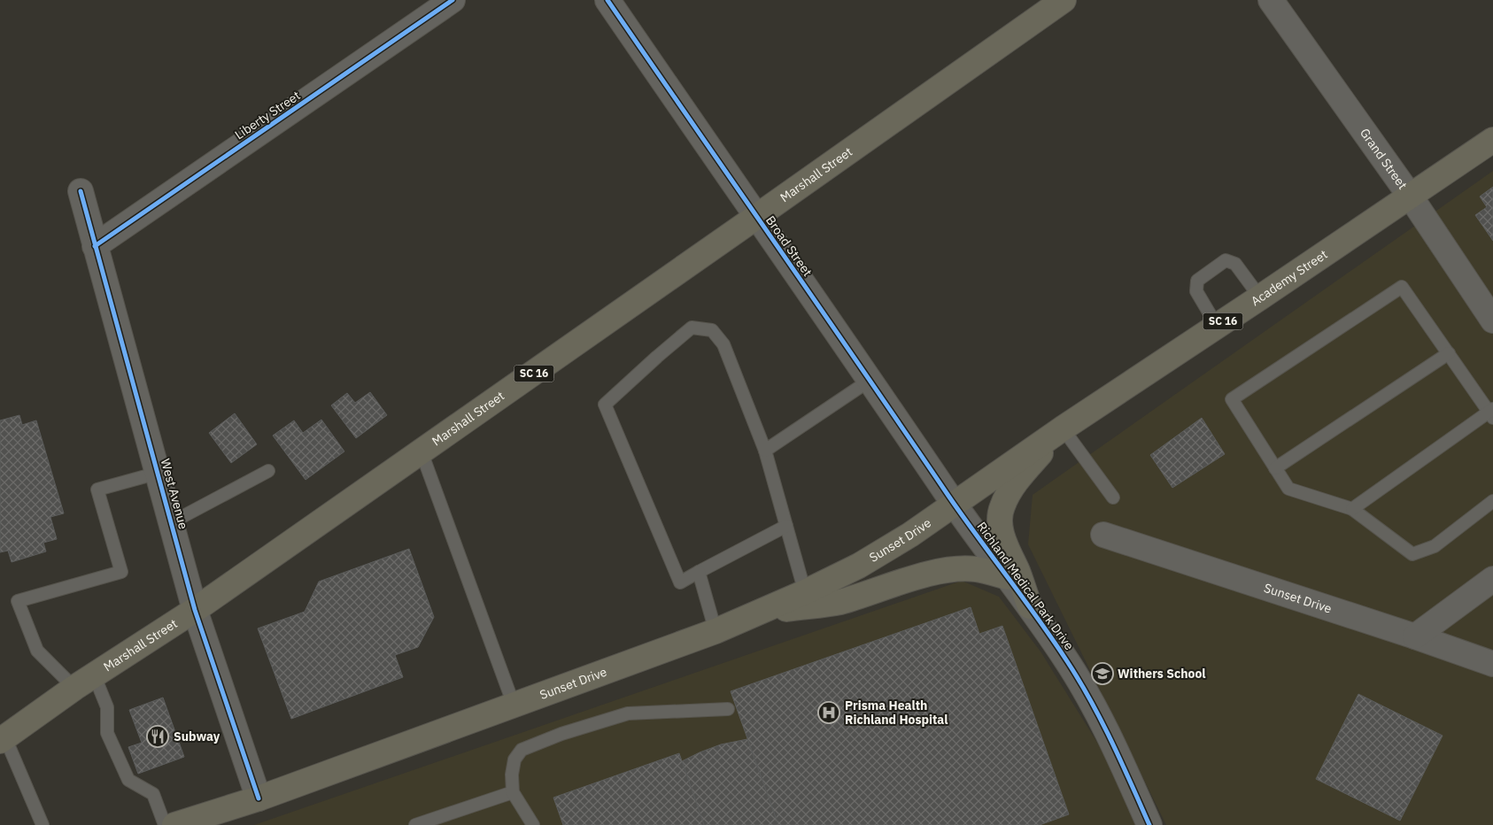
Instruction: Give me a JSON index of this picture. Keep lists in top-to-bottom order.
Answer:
{
  "streets": {
    "main road": [
      "Marshall Street",
      "Academy Street",
      "SC 16",
      "Sunset Drive"
    ],
    "street": [
      "Liberty Street",
      "Grand Street",
      "Broad Street",
      "West Avenue",
      "Richland Medical Park Drive"
    ]
  },
  "crossings": [
    ["Liberty Street", "West Avenue"],
    ["Grand Street", "Academy Street"],
    ["Marshall Street", "Broad Street"],
    ["Marshall Street", "West Avenue"],
    ["Broad Street", "Academy Street"],
    ["Broad Street", "Sunset Drive"],
    ["Broad Street", "Richland Medical Park Drive"],
    ["Academy Street", "Sunset Drive"],
    ["Academy Street", "Richland Medical Park Drive"],
    ["West Avenue", "Sunset Drive"],
    ["Sunset Drive", "Richland Medical Park Drive"]
  ],
  "places": {
    "school or university": ["Withers School"],
    "hospital": ["Prisma Health Richland Hospital"],
    "restaurant": ["Subway"]
  }
}
